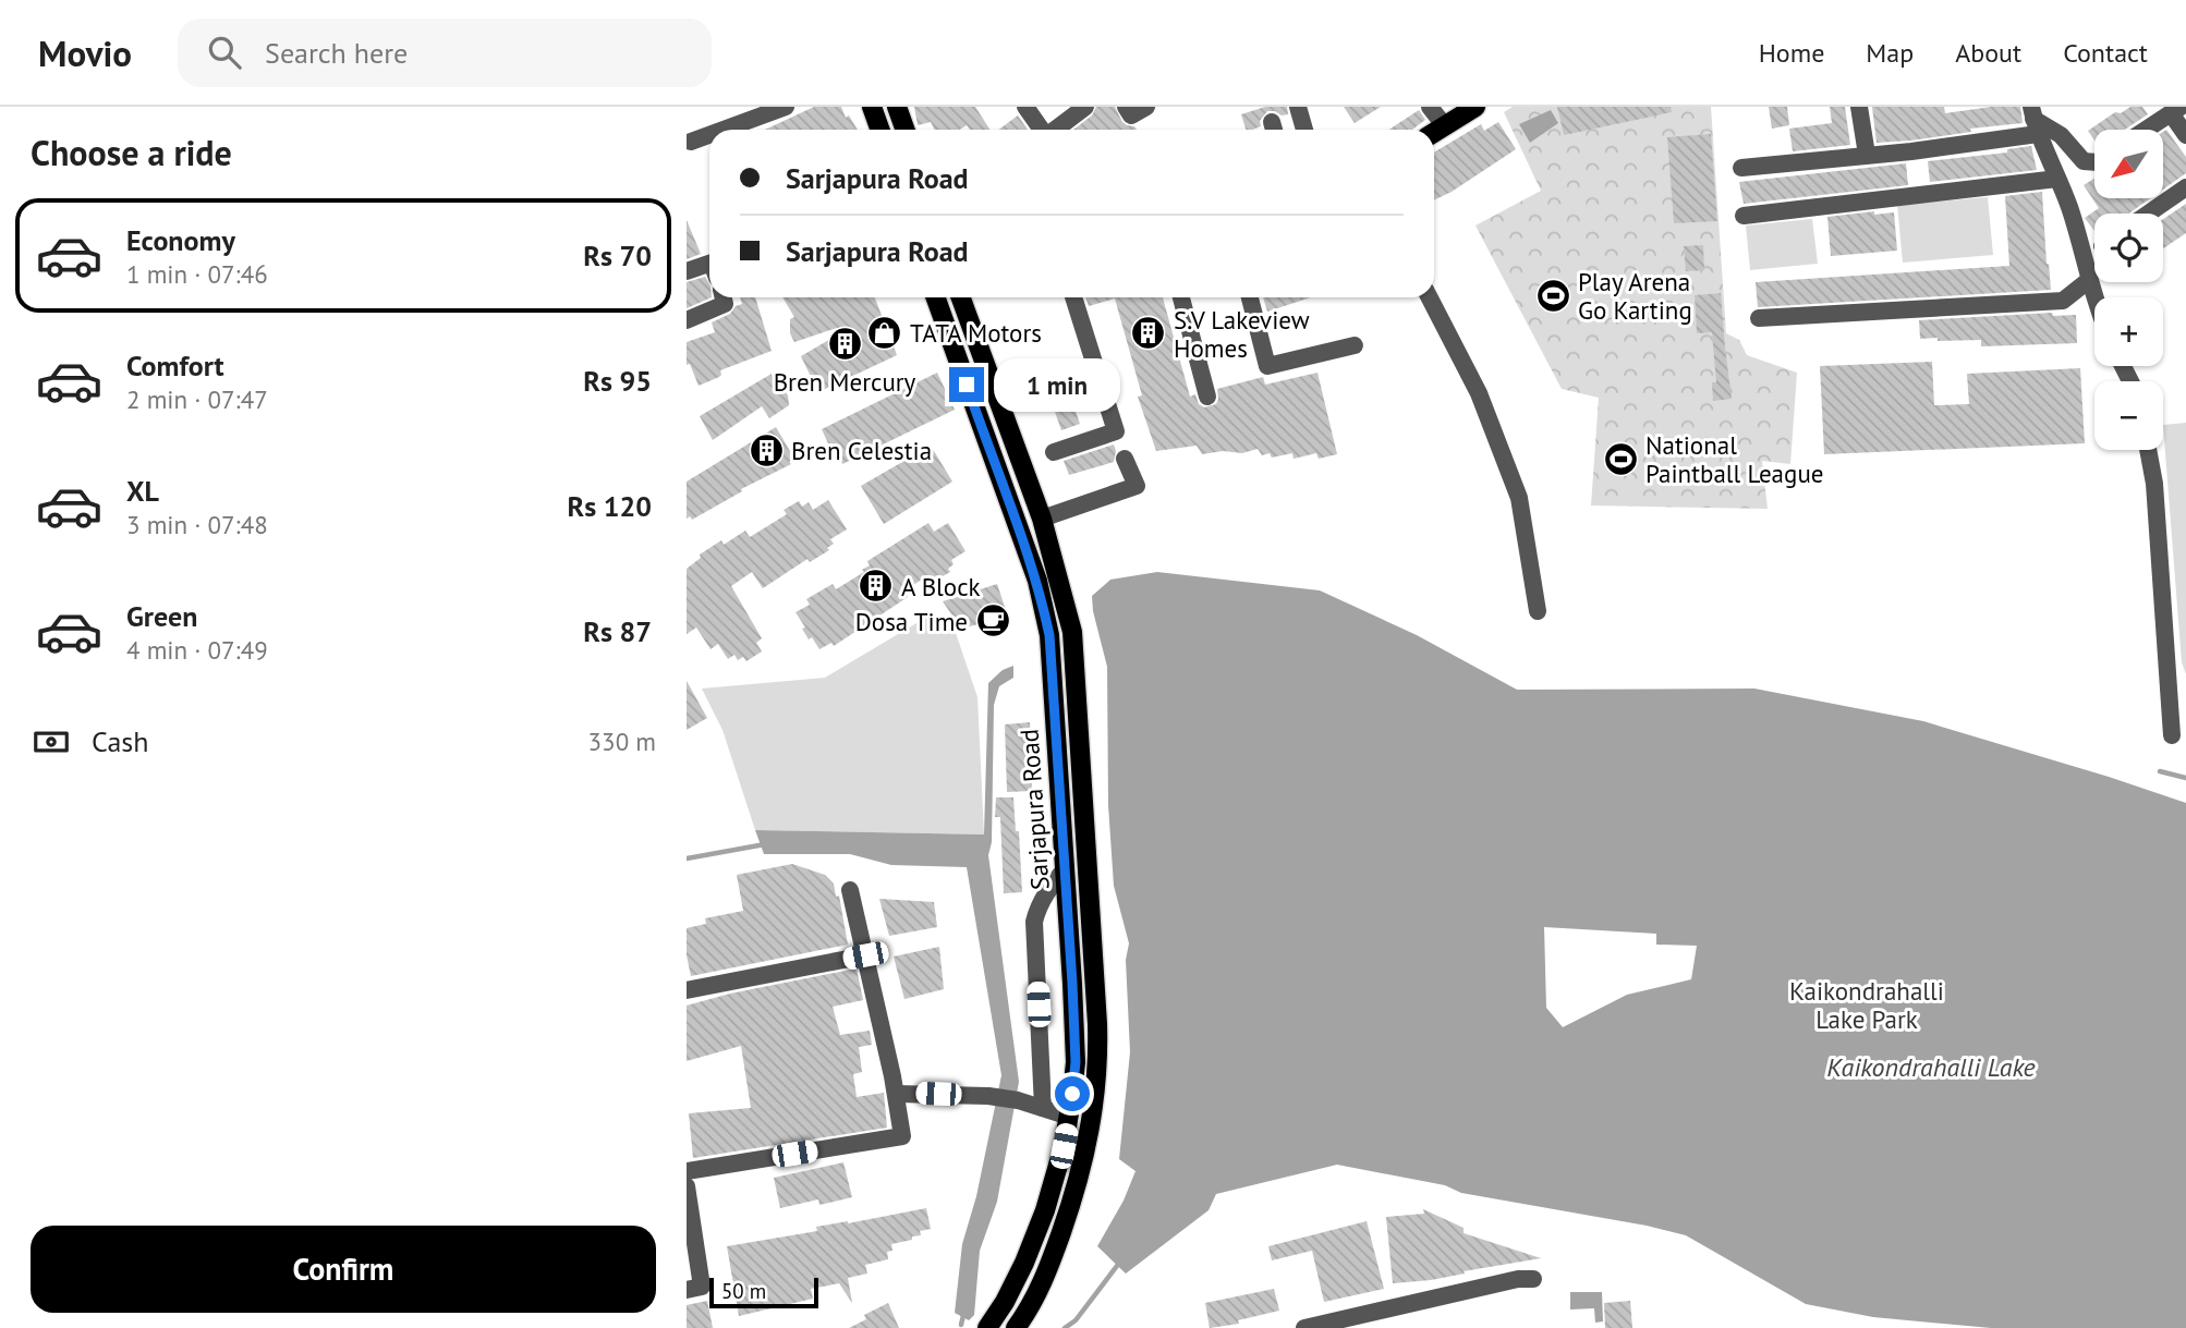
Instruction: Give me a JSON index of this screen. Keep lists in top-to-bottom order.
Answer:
{
  "streets": {
    "main road": ["Sarjapura Road"]
  },
  "water": ["Kaikondrahalli Lake"],
  "parks": ["Kaikondrahalli Lake Park"],
  "places": {
    "sports": ["Play Arena Go Karting", "National Paintball League"],
    "shop": ["TATA Motors"],
    "building": [
      "S.V Lakeview Homes",
      "Bren Mercury",
      "Bren Celestia",
      "A Block"
    ],
    "cafe": ["Dosa Time"]
  },
  "scale_bar": "50 m",
  "north": "bottom left",
  "page": {
    "header": "Movio",
    "search": "Search here",
    "nav": [
      "Home",
      "Map",
      "About",
      "Contact"
    ],
    "heading": "Choose a ride",
    "map_buttons": ["+", "−"],
    "banner": ["Sarjapura Road", "Sarjapura Road"],
    "list": [
      {
        "name": "Economy",
        "note": "1 min · 07:46",
        "value": "Rs 70"
      },
      {
        "name": "Comfort",
        "note": "2 min · 07:47",
        "value": "Rs 95"
      },
      {
        "name": "XL",
        "note": "3 min · 07:48",
        "value": "Rs 120"
      },
      {
        "name": "Green",
        "note": "4 min · 07:49",
        "value": "Rs 87"
      }
    ],
    "bubble": "1 min",
    "pay": ["Cash", "330 m"],
    "buttons": "Confirm",
    "scale": "50 m"
  }
}
